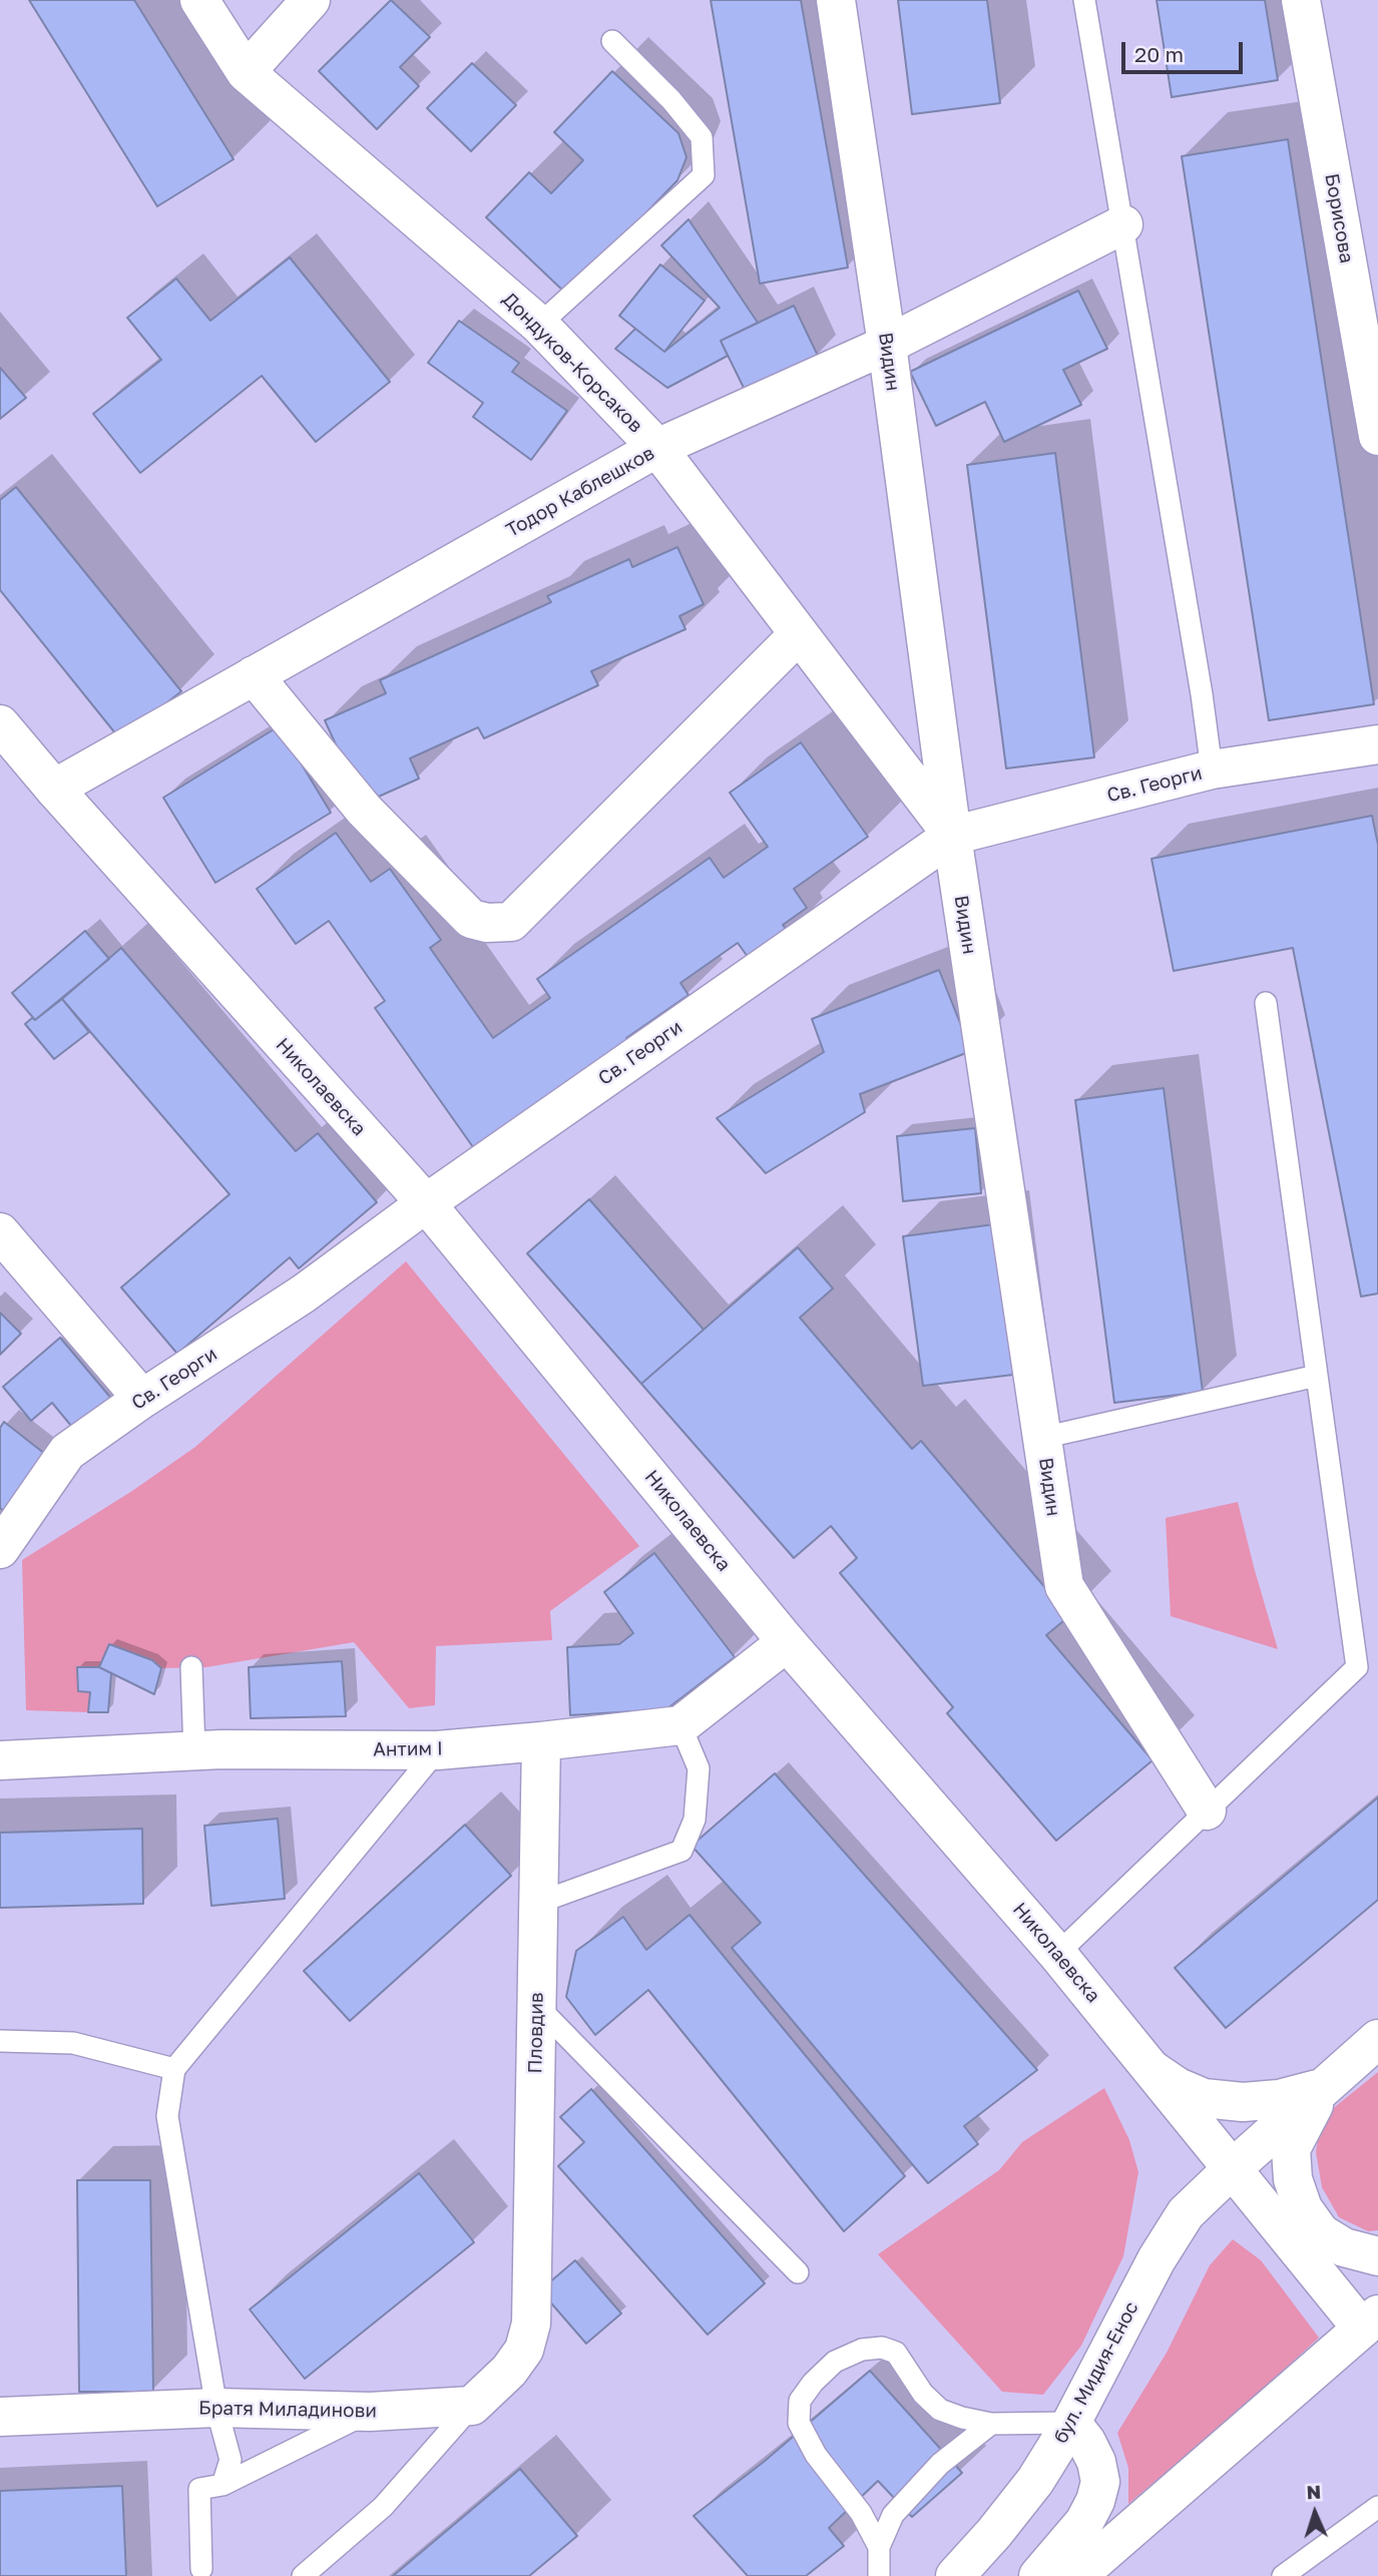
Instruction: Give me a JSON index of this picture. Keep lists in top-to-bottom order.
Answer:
{
  "streets": {
    "street": [
      "Борисова",
      "Видин",
      "Дондуков-Корсаков",
      "Тодор Каблешков",
      "Св. Георги",
      "Николаевска",
      "Антим I",
      "Пловдив",
      "бул. Мидия-Енос",
      "Братя Миладинови"
    ]
  },
  "crossings": [
    ["Видин", "Дондуков-Корсаков"],
    ["Видин", "Тодор Каблешков"],
    ["Видин", "Св. Георги"],
    ["Дондуков-Корсаков", "Тодор Каблешков"],
    ["Дондуков-Корсаков", "Св. Георги"],
    ["Тодор Каблешков", "Николаевска"],
    ["Св. Георги", "Николаевска"],
    ["Николаевска", "бул. Мидия-Енос"],
    ["Антим I", "Пловдив"],
    ["Пловдив", "Братя Миладинови"]
  ],
  "scale_bar": "20 m",
  "north": "top"
}
